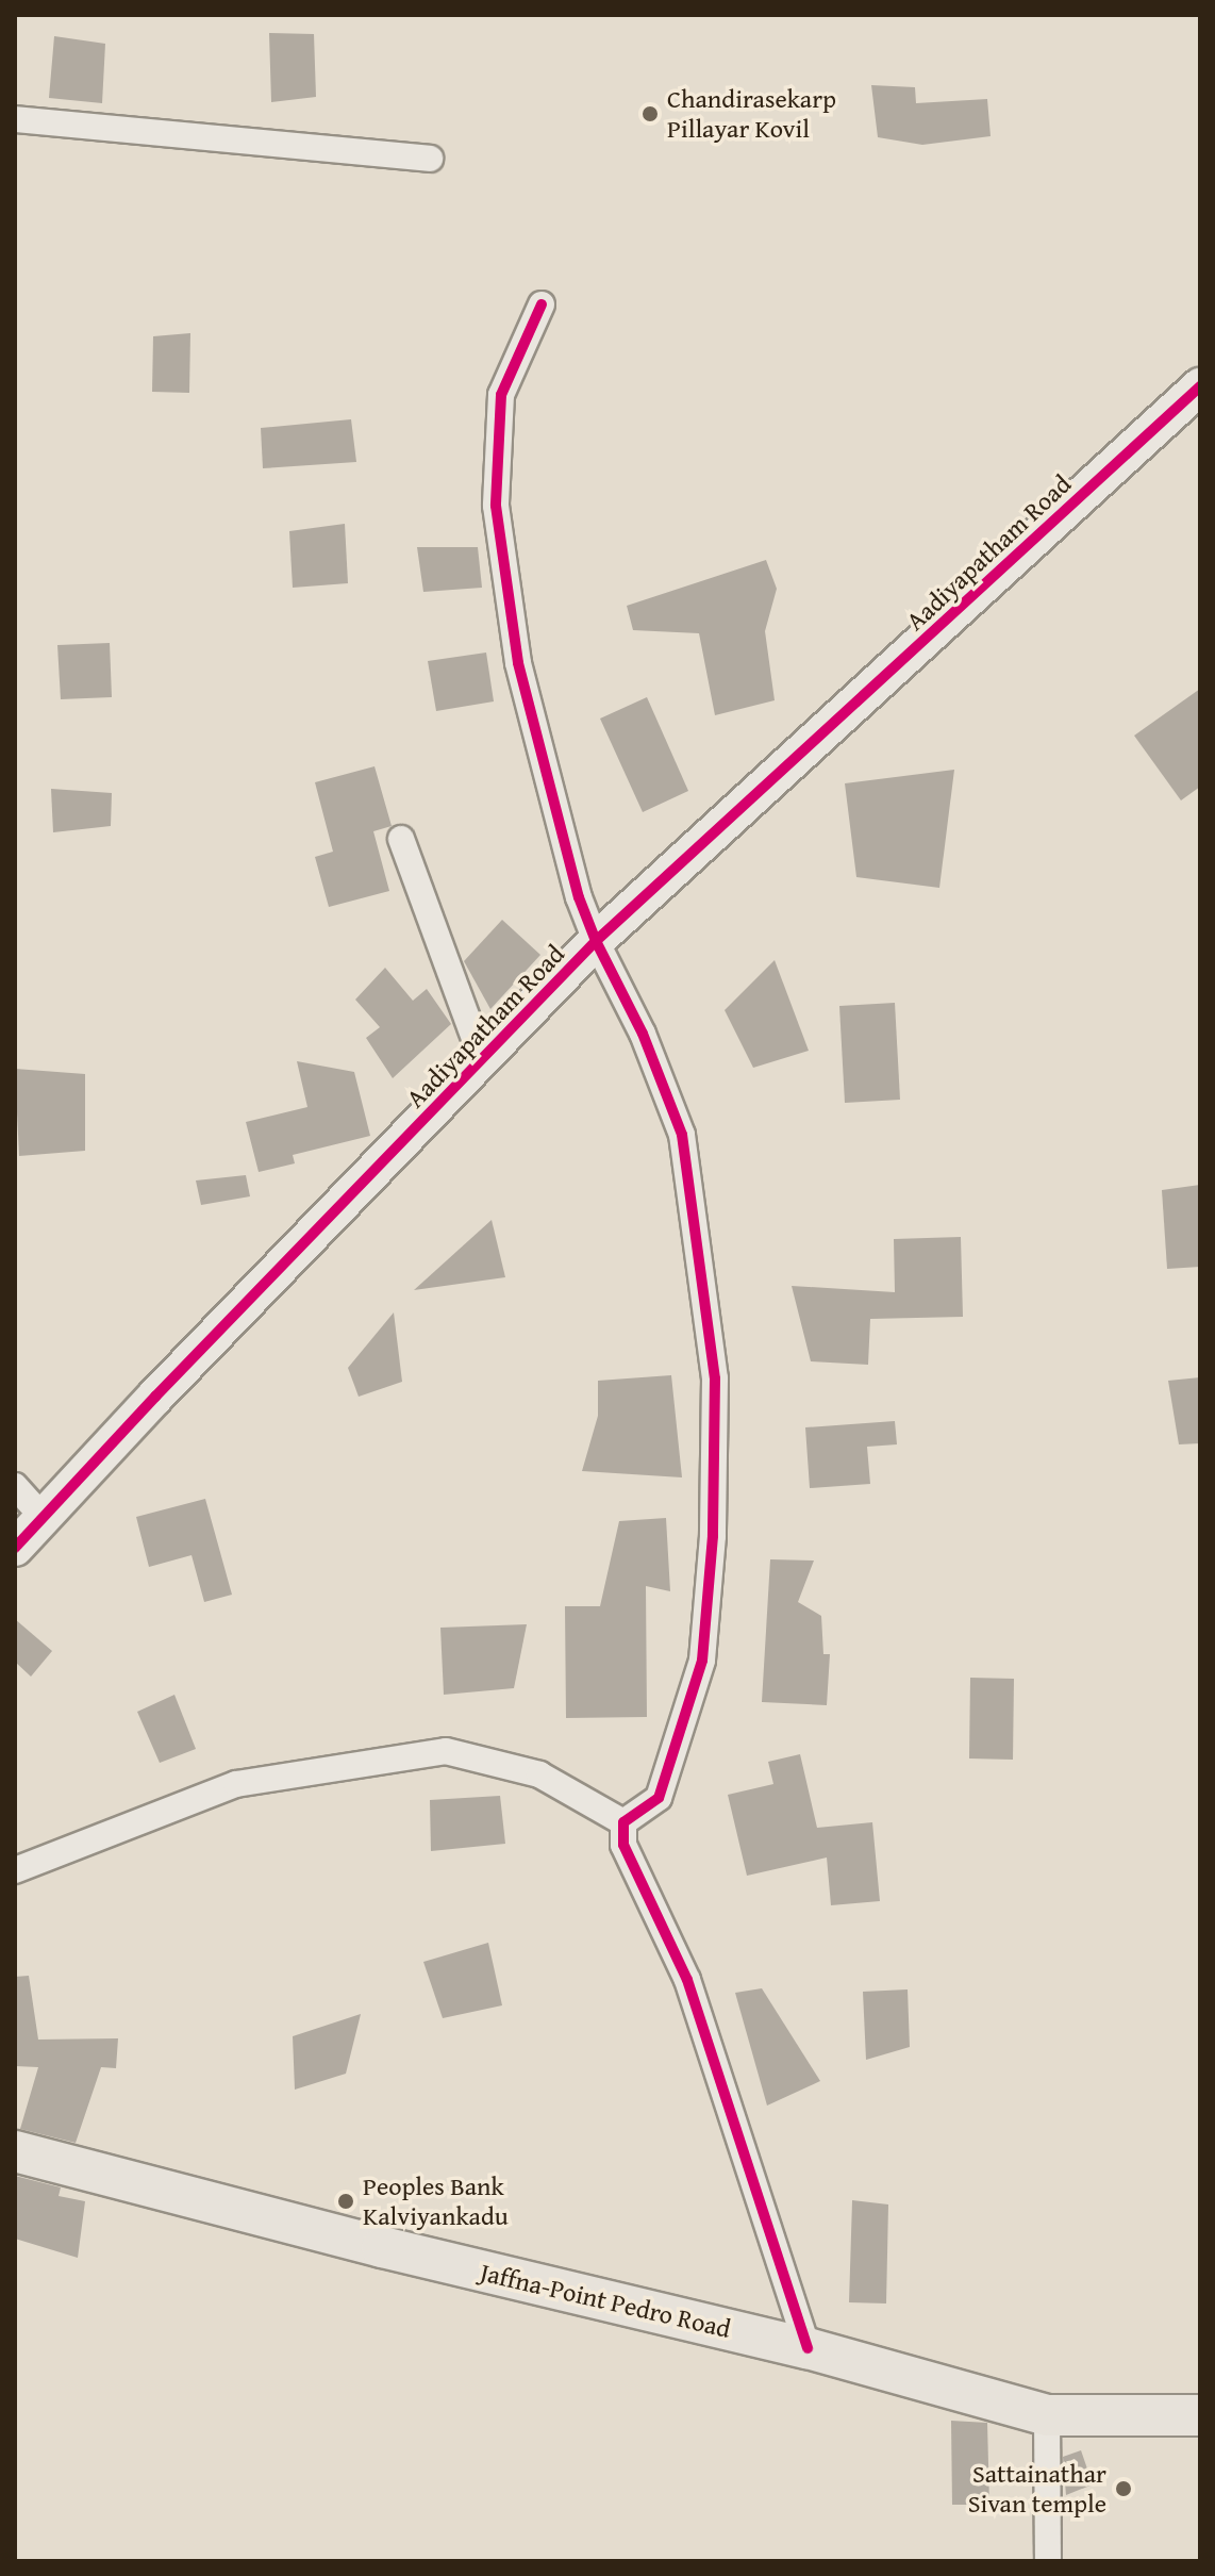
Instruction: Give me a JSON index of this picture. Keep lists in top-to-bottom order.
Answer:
{
  "streets": {
    "main road": ["Jaffna-Point Pedro Road"],
    "street": ["Aadiyapatham Road"]
  },
  "places": ["Chandirasekarp Pillayar Kovil", "Peoples Bank Kalviyankadu", "Sattainathar Sivan temple"]
}
